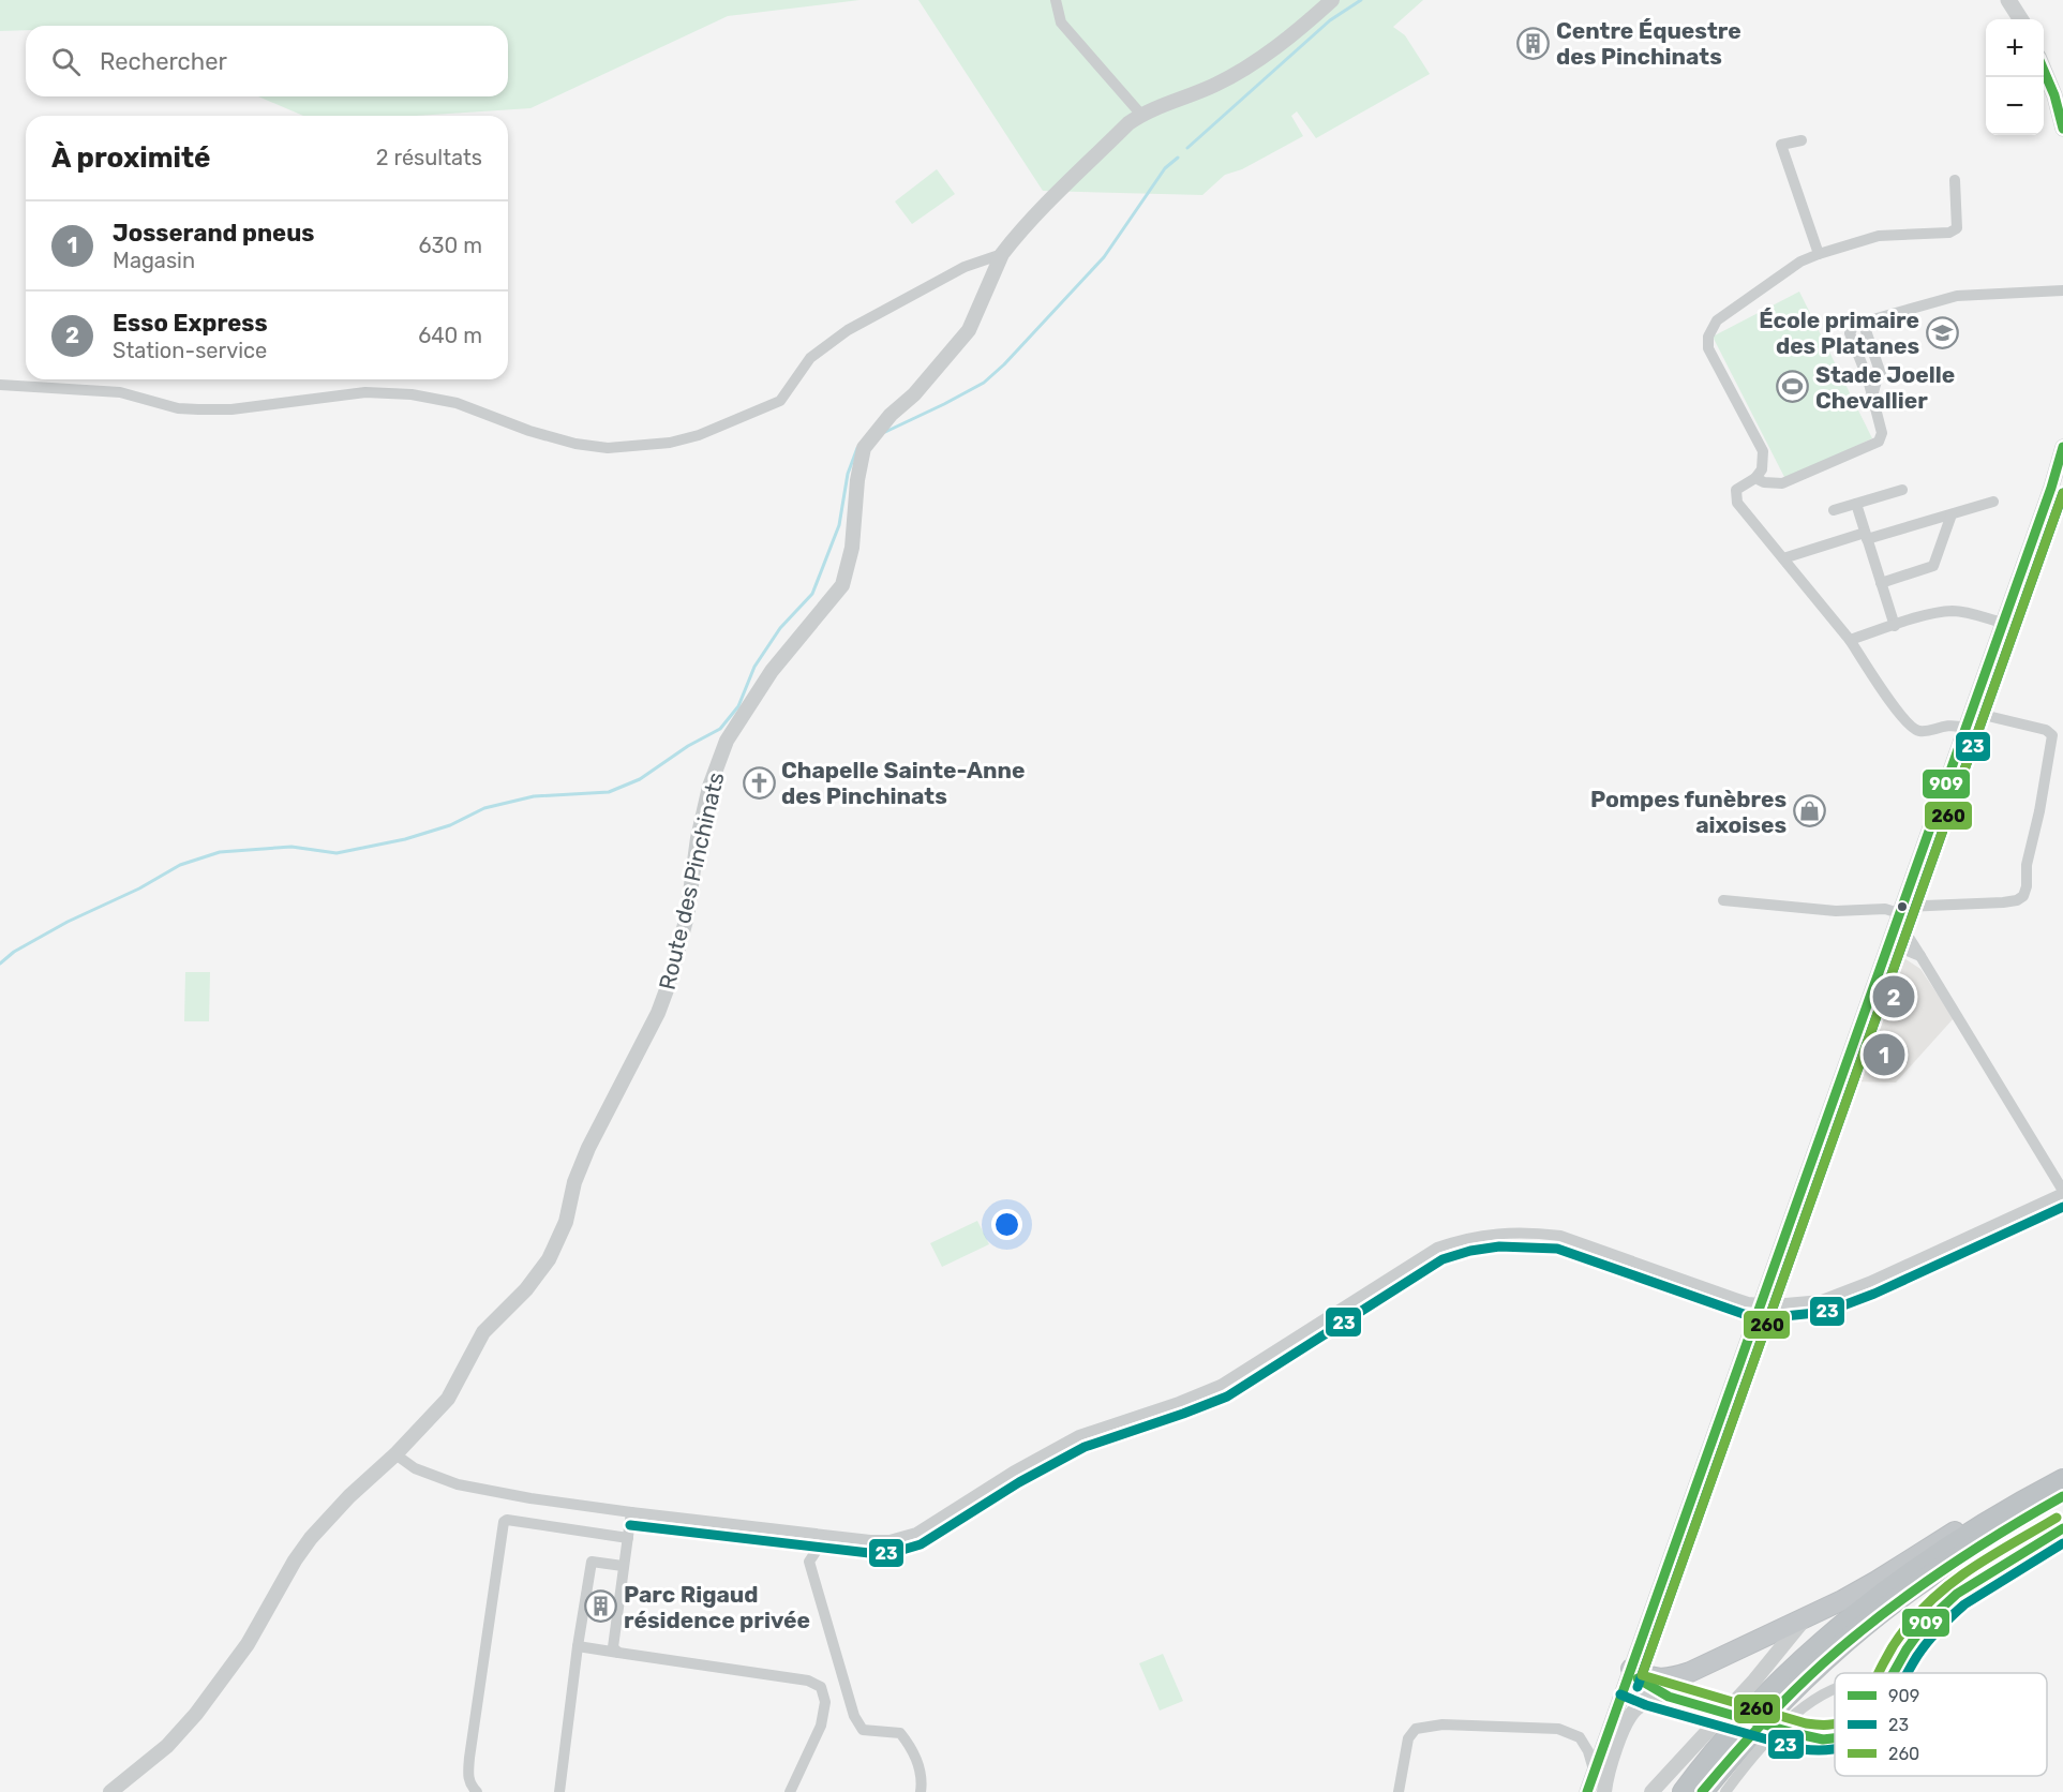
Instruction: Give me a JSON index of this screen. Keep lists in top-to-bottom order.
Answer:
{
  "streets": {
    "street": ["Route des Pinchinats"]
  },
  "places": {
    "building": ["Centre Équestre des Pinchinats", "Parc Rigaud résidence privée"],
    "school or university": ["École primaire des Platanes"],
    "sports": ["Stade Joelle Chevallier"],
    "church": ["Chapelle Sainte-Anne des Pinchinats"],
    "shop": ["Pompes funèbres aixoises"]
  },
  "lines": ["transit line 909", "transit line 23", "transit line 260"],
  "legend": ["909", "23", "260"],
  "page": {
    "map_buttons": ["+", "−"],
    "search": "Rechercher",
    "heading": ["À proximité", "2 résultats"],
    "list": [
      {
        "mark": "1",
        "name": "Josserand pneus",
        "note": "Magasin",
        "value": "630 m"
      },
      {
        "mark": "2",
        "name": "Esso Express",
        "note": "Station-service",
        "value": "640 m"
      }
    ],
    "pins": ["2", "1"]
  }
}
